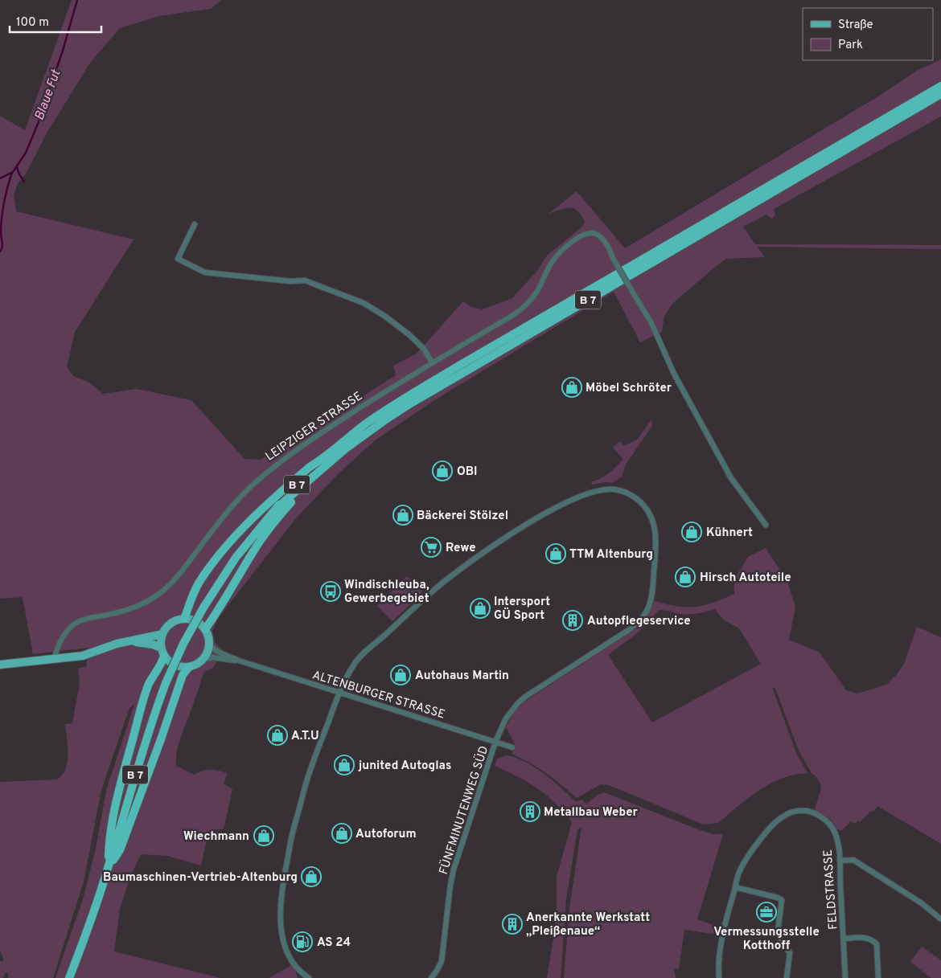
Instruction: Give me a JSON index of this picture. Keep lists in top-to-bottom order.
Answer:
{
  "streets": {
    "highway": ["B 7"],
    "street": [
      "LEIPZIGER STRASSE",
      "ALTENBURGER STRASSE",
      "FÜNFMINUTENWEG SÜD",
      "FELDSTRASSE"
    ]
  },
  "crossings": [
    ["ALTENBURGER STRASSE", "FÜNFMINUTENWEG SÜD"]
  ],
  "water": ["Blaue Fut"],
  "places": {
    "shop": [
      "Möbel Schröter",
      "OBI",
      "Bäckerei Stölzel",
      "Kühnert",
      "TTM Altenburg",
      "Hirsch Autoteile",
      "Intersport GÜ Sport",
      "Autohaus Martin",
      "A.T.U",
      "junited Autoglas",
      "Autoforum",
      "Wiechmann",
      "Baumaschinen-Vertrieb-Altenburg"
    ],
    "supermarket": ["Rewe"],
    "bus stop": ["Windischleuba, Gewerbegebiet"],
    "building": ["Autopflegeservice", "Metallbau Weber", "Anerkannte Werkstatt „Pleißenaue“"],
    "office": ["Vermessungsstelle Kotthoff"],
    "fuel station": ["AS 24"]
  },
  "legend": ["Straße", "Park"],
  "scale_bar": "100 m"
}
